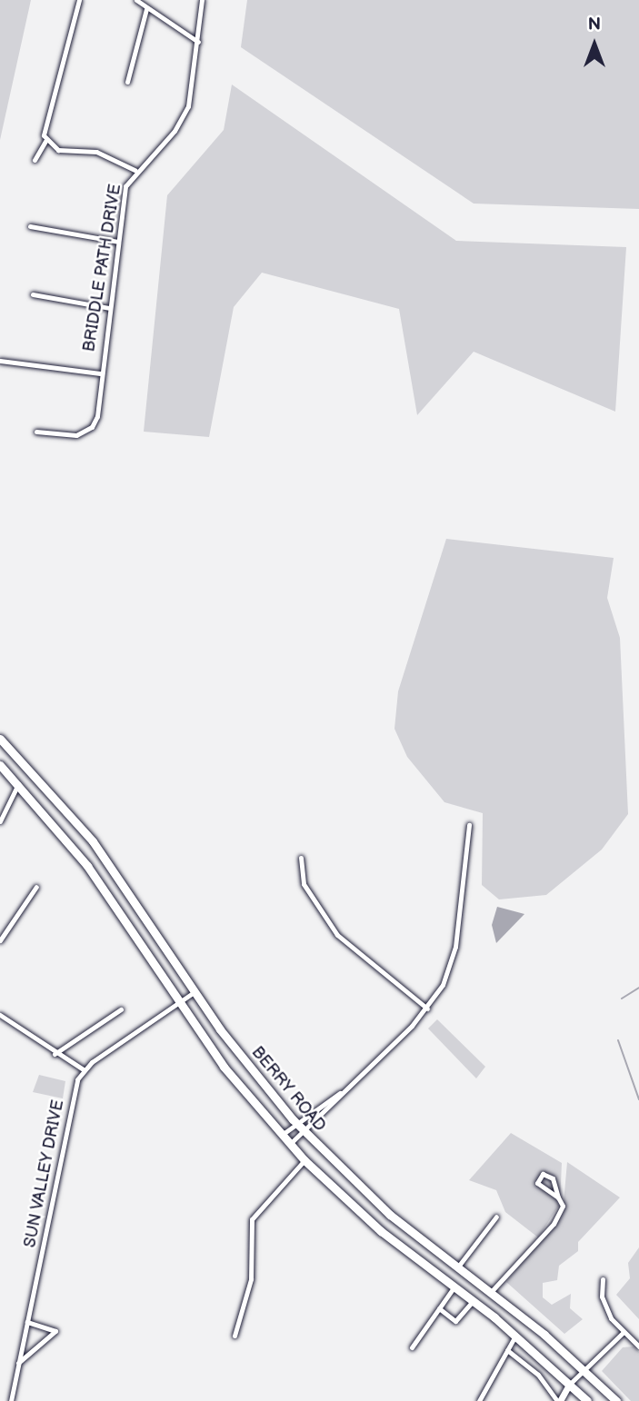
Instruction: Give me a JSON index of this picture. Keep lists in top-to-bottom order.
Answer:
{
  "streets": {
    "highway": ["BERRY ROAD"],
    "street": ["BRIDDLE PATH DRIVE", "SUN VALLEY DRIVE"]
  },
  "north": "top"
}
